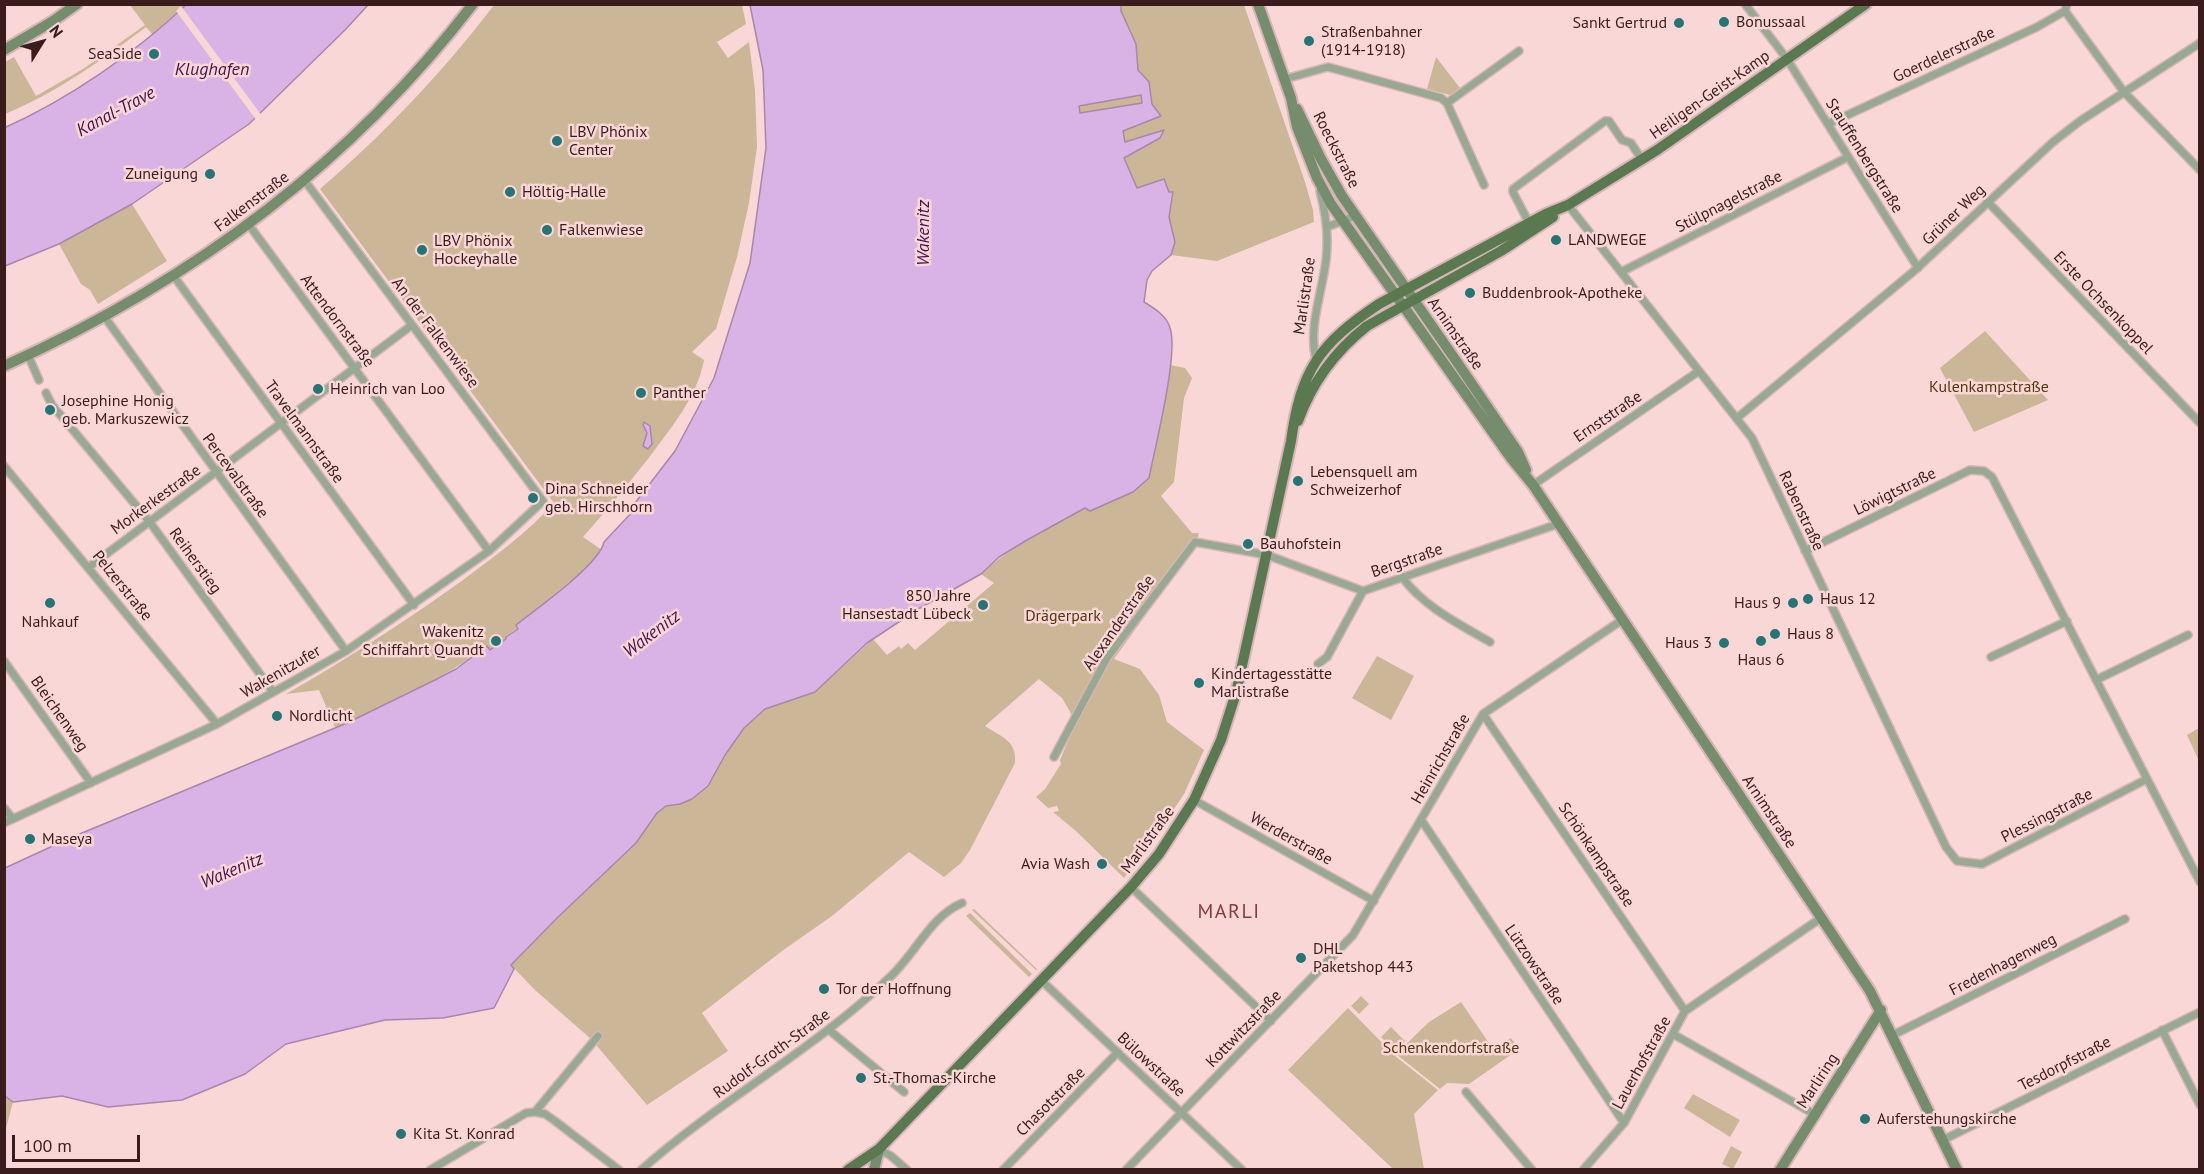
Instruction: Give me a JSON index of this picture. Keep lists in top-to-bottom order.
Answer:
{
  "streets": {
    "main road": [
      "Heiligen-Geist-Kamp",
      "Roeckstraße",
      "Falkenstraße",
      "Marlistraße",
      "Arnimstraße",
      "Marliring"
    ],
    "street": [
      "Goerdelerstraße",
      "Stauffenbergstraße",
      "Stülpnagelstraße",
      "Grüner Weg",
      "Erste Ochsenkoppel",
      "Attendornstraße",
      "An der Falkenwiese",
      "Ernststraße",
      "Travelmannstraße",
      "Percevalstraße",
      "Löwigtstraße",
      "Morkerkestraße",
      "Rabenstraße",
      "Reiherstieg",
      "Bergstraße",
      "Pelzerstraße",
      "Alexanderstraße",
      "Wakenitzufer",
      "Bleichenweg",
      "Heinrichstraße",
      "Plessingstraße",
      "Werderstraße",
      "Schönkampstraße",
      "Lützowstraße",
      "Fredenhagenweg",
      "Kottwitzstraße",
      "Rudolf-Groth-Straße",
      "Lauerhofstraße",
      "Tesdorpfstraße",
      "Bülowstraße",
      "Chasotstraße"
    ]
  },
  "crossings": [
    ["Goerdelerstraße", "Stauffenbergstraße"],
    ["Heiligen-Geist-Kamp", "Stauffenbergstraße"],
    ["Heiligen-Geist-Kamp", "Marlistraße"],
    ["Heiligen-Geist-Kamp", "Arnimstraße"],
    ["Heiligen-Geist-Kamp", "Rabenstraße"],
    ["Roeckstraße", "Marlistraße"],
    ["Roeckstraße", "Arnimstraße"],
    ["Stauffenbergstraße", "Stülpnagelstraße"],
    ["Stauffenbergstraße", "Grüner Weg"],
    ["Falkenstraße", "Attendornstraße"],
    ["Falkenstraße", "An der Falkenwiese"],
    ["Falkenstraße", "Travelmannstraße"],
    ["Falkenstraße", "Percevalstraße"],
    ["Stülpnagelstraße", "Rabenstraße"],
    ["Grüner Weg", "Erste Ochsenkoppel"],
    ["Grüner Weg", "Rabenstraße"],
    ["Marlistraße", "Bergstraße"],
    ["Marlistraße", "Alexanderstraße"],
    ["Marlistraße", "Werderstraße"],
    ["Marlistraße", "Bülowstraße"],
    ["Attendornstraße", "Morkerkestraße"],
    ["Attendornstraße", "Wakenitzufer"],
    ["An der Falkenwiese", "Morkerkestraße"],
    ["An der Falkenwiese", "Wakenitzufer"],
    ["Arnimstraße", "Ernststraße"],
    ["Arnimstraße", "Bergstraße"],
    ["Arnimstraße", "Heinrichstraße"],
    ["Arnimstraße", "Fredenhagenweg"],
    ["Arnimstraße", "Lauerhofstraße"],
    ["Arnimstraße", "Tesdorpfstraße"],
    ["Arnimstraße", "Marliring"],
    ["Ernststraße", "Rabenstraße"],
    ["Travelmannstraße", "Morkerkestraße"],
    ["Travelmannstraße", "Wakenitzufer"],
    ["Percevalstraße", "Morkerkestraße"],
    ["Percevalstraße", "Wakenitzufer"],
    ["Löwigtstraße", "Rabenstraße"],
    ["Morkerkestraße", "Reiherstieg"],
    ["Morkerkestraße", "Pelzerstraße"],
    ["Rabenstraße", "Plessingstraße"],
    ["Reiherstieg", "Wakenitzufer"],
    ["Bergstraße", "Alexanderstraße"],
    ["Pelzerstraße", "Wakenitzufer"],
    ["Wakenitzufer", "Bleichenweg"],
    ["Heinrichstraße", "Werderstraße"],
    ["Heinrichstraße", "Schönkampstraße"],
    ["Heinrichstraße", "Lützowstraße"],
    ["Heinrichstraße", "Kottwitzstraße"],
    ["Werderstraße", "Kottwitzstraße"],
    ["Schönkampstraße", "Lauerhofstraße"],
    ["Lützowstraße", "Lauerhofstraße"],
    ["Kottwitzstraße", "Bülowstraße"],
    ["Bülowstraße", "Chasotstraße"]
  ],
  "districts": ["MARLI"],
  "water": ["Klughafen", "Kanal-Trave", "Wakenitz"],
  "parks": ["Kulenkampstraße", "Drägerpark", "Schenkendorfstraße"],
  "places": [
    "Bonussaal",
    "Sankt Gertrud",
    "Straßenbahner (1914-1918)",
    "SeaSide",
    "LBV Phönix Center",
    "Zuneigung",
    "Höltig-Halle",
    "Falkenwiese",
    "LANDWEGE",
    "LBV Phönix Hockeyhalle",
    "Buddenbrook-Apotheke",
    "Heinrich van Loo",
    "Panther",
    "Josephine Honig geb. Markuszewicz",
    "Lebensquell am Schweizerhof",
    "Dina Schneider geb. Hirschhorn",
    "Bauhofstein",
    "Haus 12",
    "Nahkauf",
    "Haus 9",
    "850 Jahre Hansestadt Lübeck",
    "Haus 8",
    "Wakenitz Schiffahrt Quandt",
    "Haus 6",
    "Haus 3",
    "Kindertagesstätte Marlistraße",
    "Nordlicht",
    "Maseya",
    "Avia Wash",
    "DHL Paketshop 443",
    "Tor der Hoffnung",
    "St.-Thomas-Kirche",
    "Auferstehungskirche",
    "Kita St. Konrad"
  ],
  "scale_bar": "100 m",
  "north": "top right"
}
